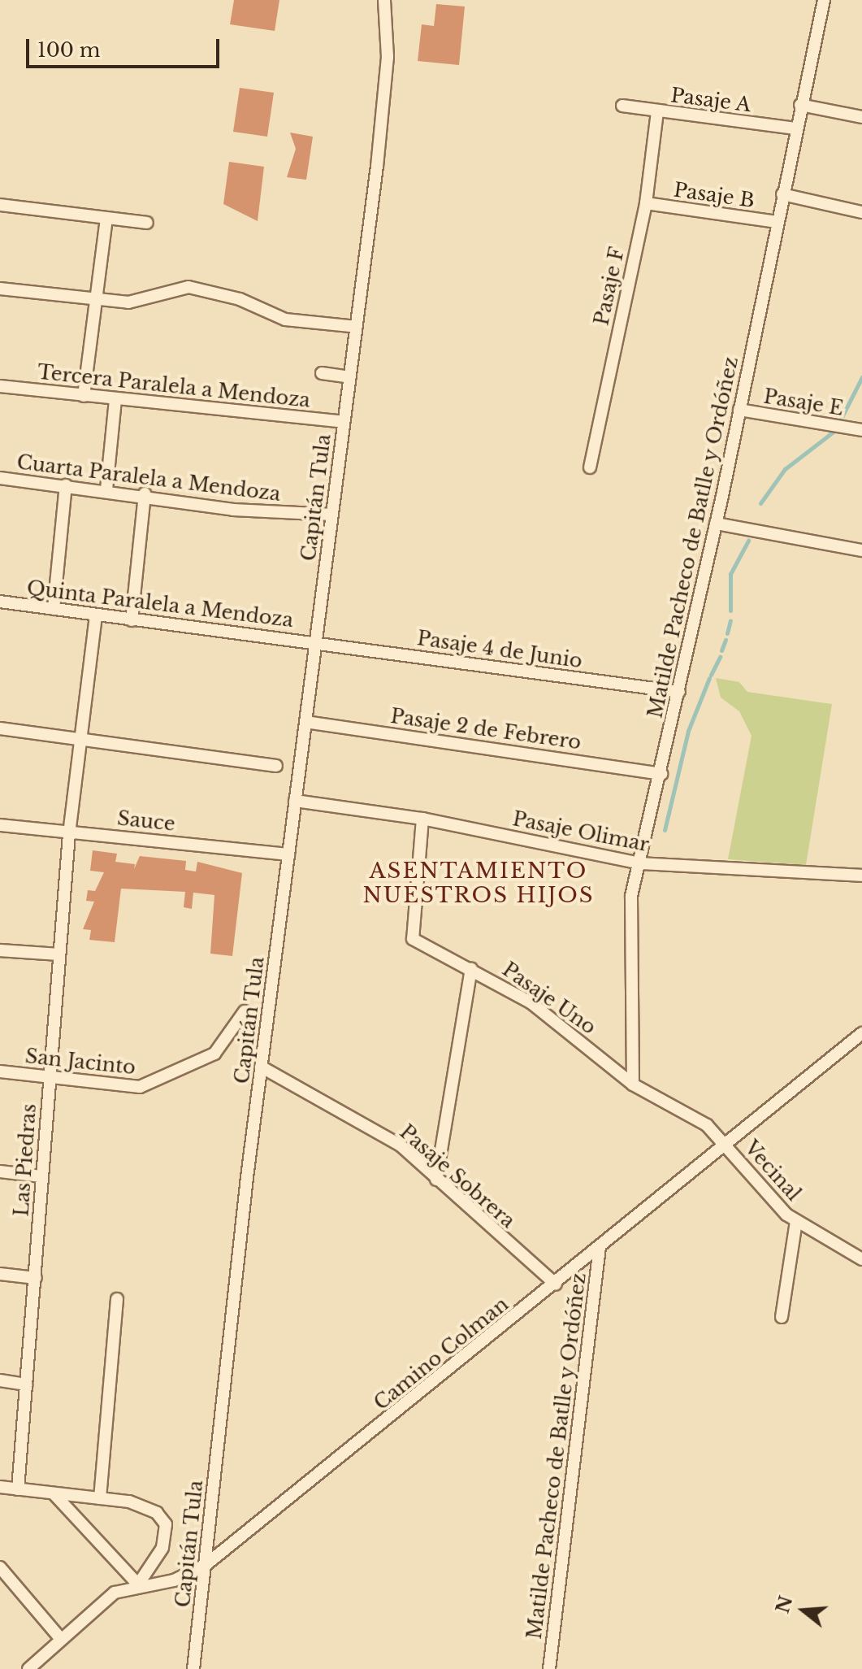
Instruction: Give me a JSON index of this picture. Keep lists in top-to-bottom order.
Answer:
{
  "streets": {
    "street": [
      "Pasaje A",
      "Pasaje B",
      "Pasaje F",
      "Tercera Paralela a Mendoza",
      "Pasaje E",
      "Cuarta Paralela a Mendoza",
      "Capitán Tula",
      "Matilde Pacheco de Batlle y Ordóñez",
      "Quinta Paralela a Mendoza",
      "Pasaje 4 de Junio",
      "Pasaje 2 de Febrero",
      "Sauce",
      "Pasaje Olimar",
      "Pasaje Uno",
      "San Jacinto",
      "Las Piedras",
      "Vecinal",
      "Pasaje Sobrera",
      "Camino Colman"
    ]
  },
  "crossings": [
    ["Pasaje A", "Pasaje F"],
    ["Pasaje A", "Matilde Pacheco de Batlle y Ordóñez"],
    ["Pasaje B", "Pasaje F"],
    ["Pasaje B", "Matilde Pacheco de Batlle y Ordóñez"],
    ["Tercera Paralela a Mendoza", "Capitán Tula"],
    ["Pasaje E", "Matilde Pacheco de Batlle y Ordóñez"],
    ["Cuarta Paralela a Mendoza", "Capitán Tula"],
    ["Capitán Tula", "Quinta Paralela a Mendoza"],
    ["Capitán Tula", "Pasaje 4 de Junio"],
    ["Capitán Tula", "Pasaje 2 de Febrero"],
    ["Capitán Tula", "Sauce"],
    ["Capitán Tula", "Pasaje Olimar"],
    ["Capitán Tula", "Pasaje Sobrera"],
    ["Capitán Tula", "Camino Colman"],
    ["Matilde Pacheco de Batlle y Ordóñez", "Pasaje 4 de Junio"],
    ["Matilde Pacheco de Batlle y Ordóñez", "Pasaje 2 de Febrero"],
    ["Matilde Pacheco de Batlle y Ordóñez", "Pasaje Olimar"],
    ["Matilde Pacheco de Batlle y Ordóñez", "Pasaje Uno"],
    ["Matilde Pacheco de Batlle y Ordóñez", "Camino Colman"],
    ["Quinta Paralela a Mendoza", "Pasaje 4 de Junio"],
    ["Quinta Paralela a Mendoza", "Las Piedras"],
    ["Sauce", "Las Piedras"],
    ["Pasaje Olimar", "Pasaje Uno"],
    ["Pasaje Uno", "Vecinal"],
    ["Pasaje Uno", "Camino Colman"],
    ["San Jacinto", "Las Piedras"],
    ["Vecinal", "Camino Colman"],
    ["Pasaje Sobrera", "Camino Colman"]
  ],
  "districts": ["ASENTAMIENTO NUESTROS HIJOS"],
  "scale_bar": "100 m",
  "north": "left"
}
